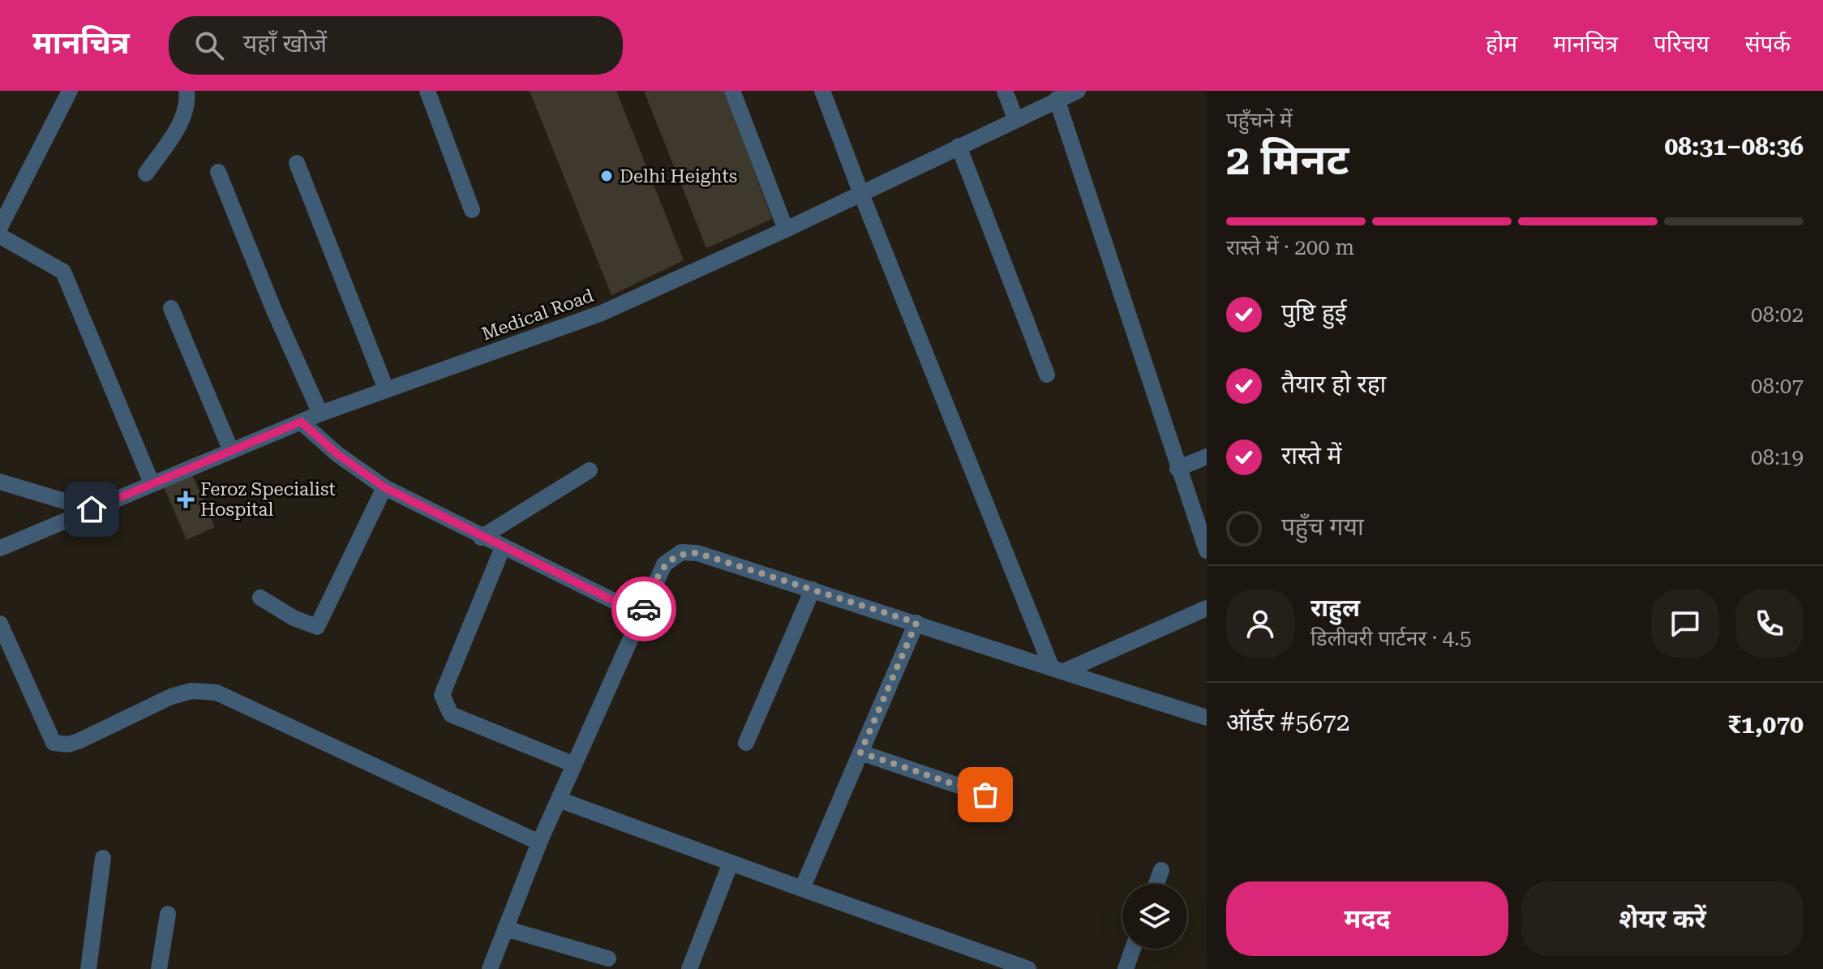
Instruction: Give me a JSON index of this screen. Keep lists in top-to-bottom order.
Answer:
{
  "streets": {
    "street": ["Medical Road"]
  },
  "places": {
    "other": ["Delhi Heights"],
    "health": ["Feroz Specialist Hospital"]
  },
  "page": {
    "header": "मानचित्र",
    "search": "यहाँ खोजें",
    "nav": [
      "होम",
      "मानचित्र",
      "परिचय",
      "संपर्क"
    ],
    "heading": ["2 मिनट", "पहुँचने में", "08:31–08:36"],
    "panel": [
      "राहुल",
      "डिलीवरी पार्टनर · 4.5",
      "ऑर्डर #5672",
      "₹1,070"
    ],
    "bar": "रास्ते में · 200 m",
    "list": [
      ["पुष्टि हुई", "08:02"],
      ["तैयार हो रहा", "08:07"],
      ["रास्ते में", "08:19"],
      "पहुँच गया"
    ],
    "buttons": ["मदद", "शेयर करें"]
  }
}
